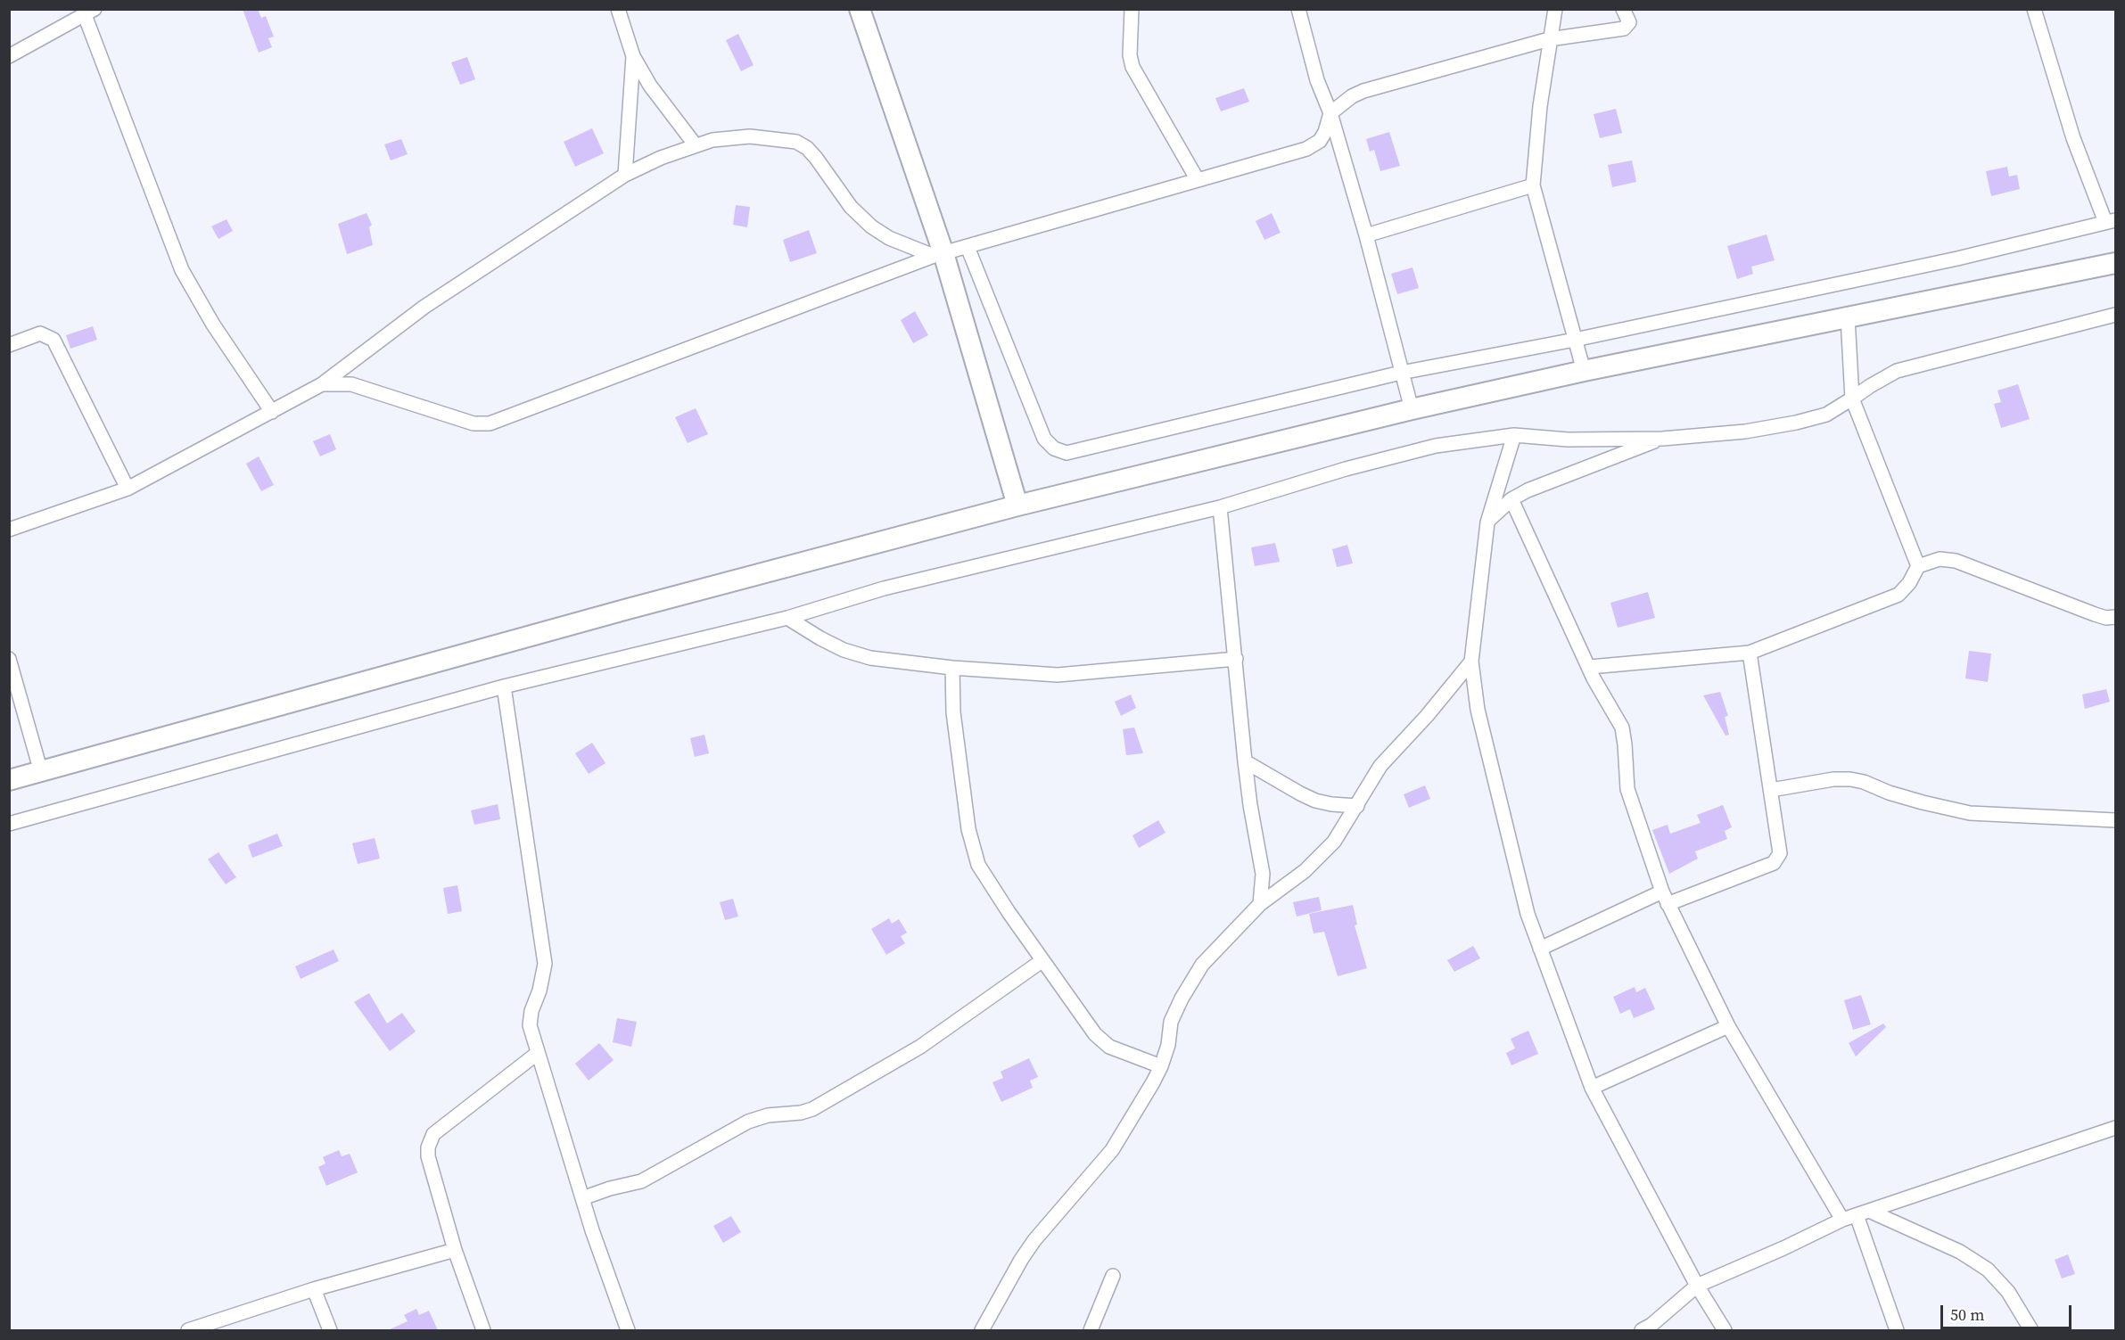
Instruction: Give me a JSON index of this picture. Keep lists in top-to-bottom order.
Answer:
{
  "scale_bar": "50 m"
}
